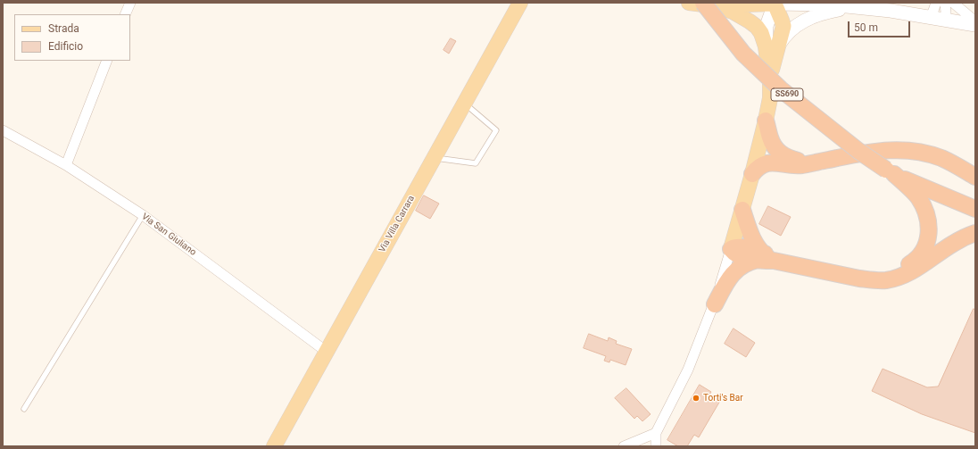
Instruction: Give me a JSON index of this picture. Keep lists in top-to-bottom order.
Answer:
{
  "streets": {
    "highway": ["SS690"],
    "main road": ["Via Villa Carrara"],
    "street": ["Via San Giuliano"]
  },
  "crossings": [
    ["Via Villa Carrara", "Via San Giuliano"]
  ],
  "places": ["Torti's Bar"],
  "legend": ["Strada", "Edificio"],
  "scale_bar": "50 m"
}
